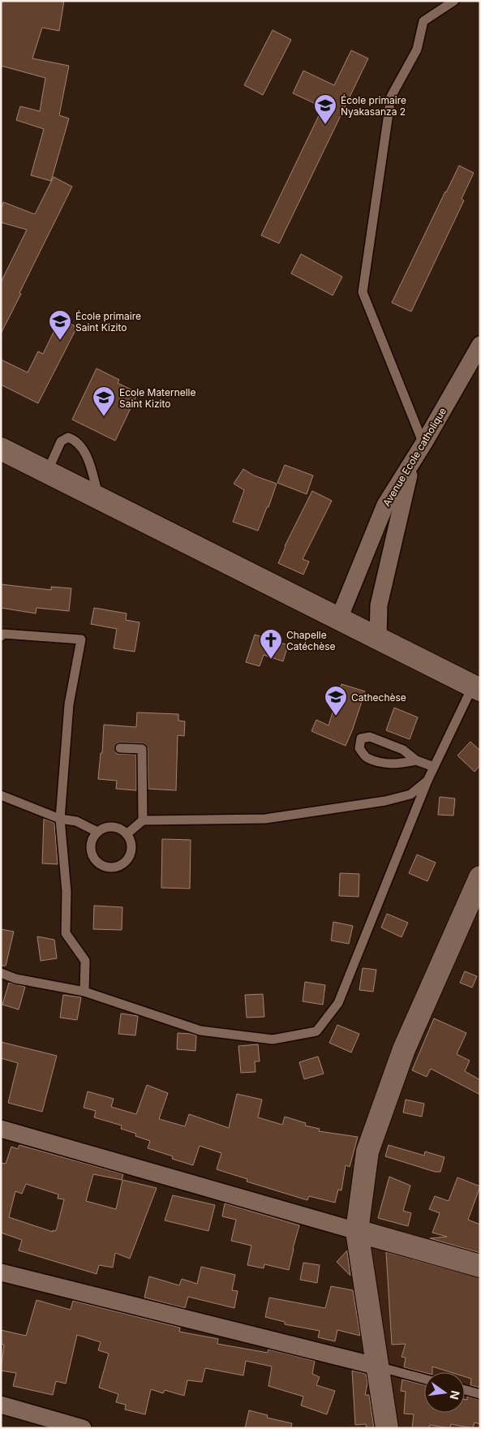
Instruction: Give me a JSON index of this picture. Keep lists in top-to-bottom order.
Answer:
{
  "streets": {
    "street": ["Avenue Ecole catholique"]
  },
  "places": {
    "school or university": [
      "École primaire Nyakasanza 2",
      "École primaire Saint Kizito",
      "Ecole Maternelle Saint Kizito",
      "Cathechèse"
    ],
    "church": ["Chapelle Catéchèse"]
  },
  "north": "right"
}
